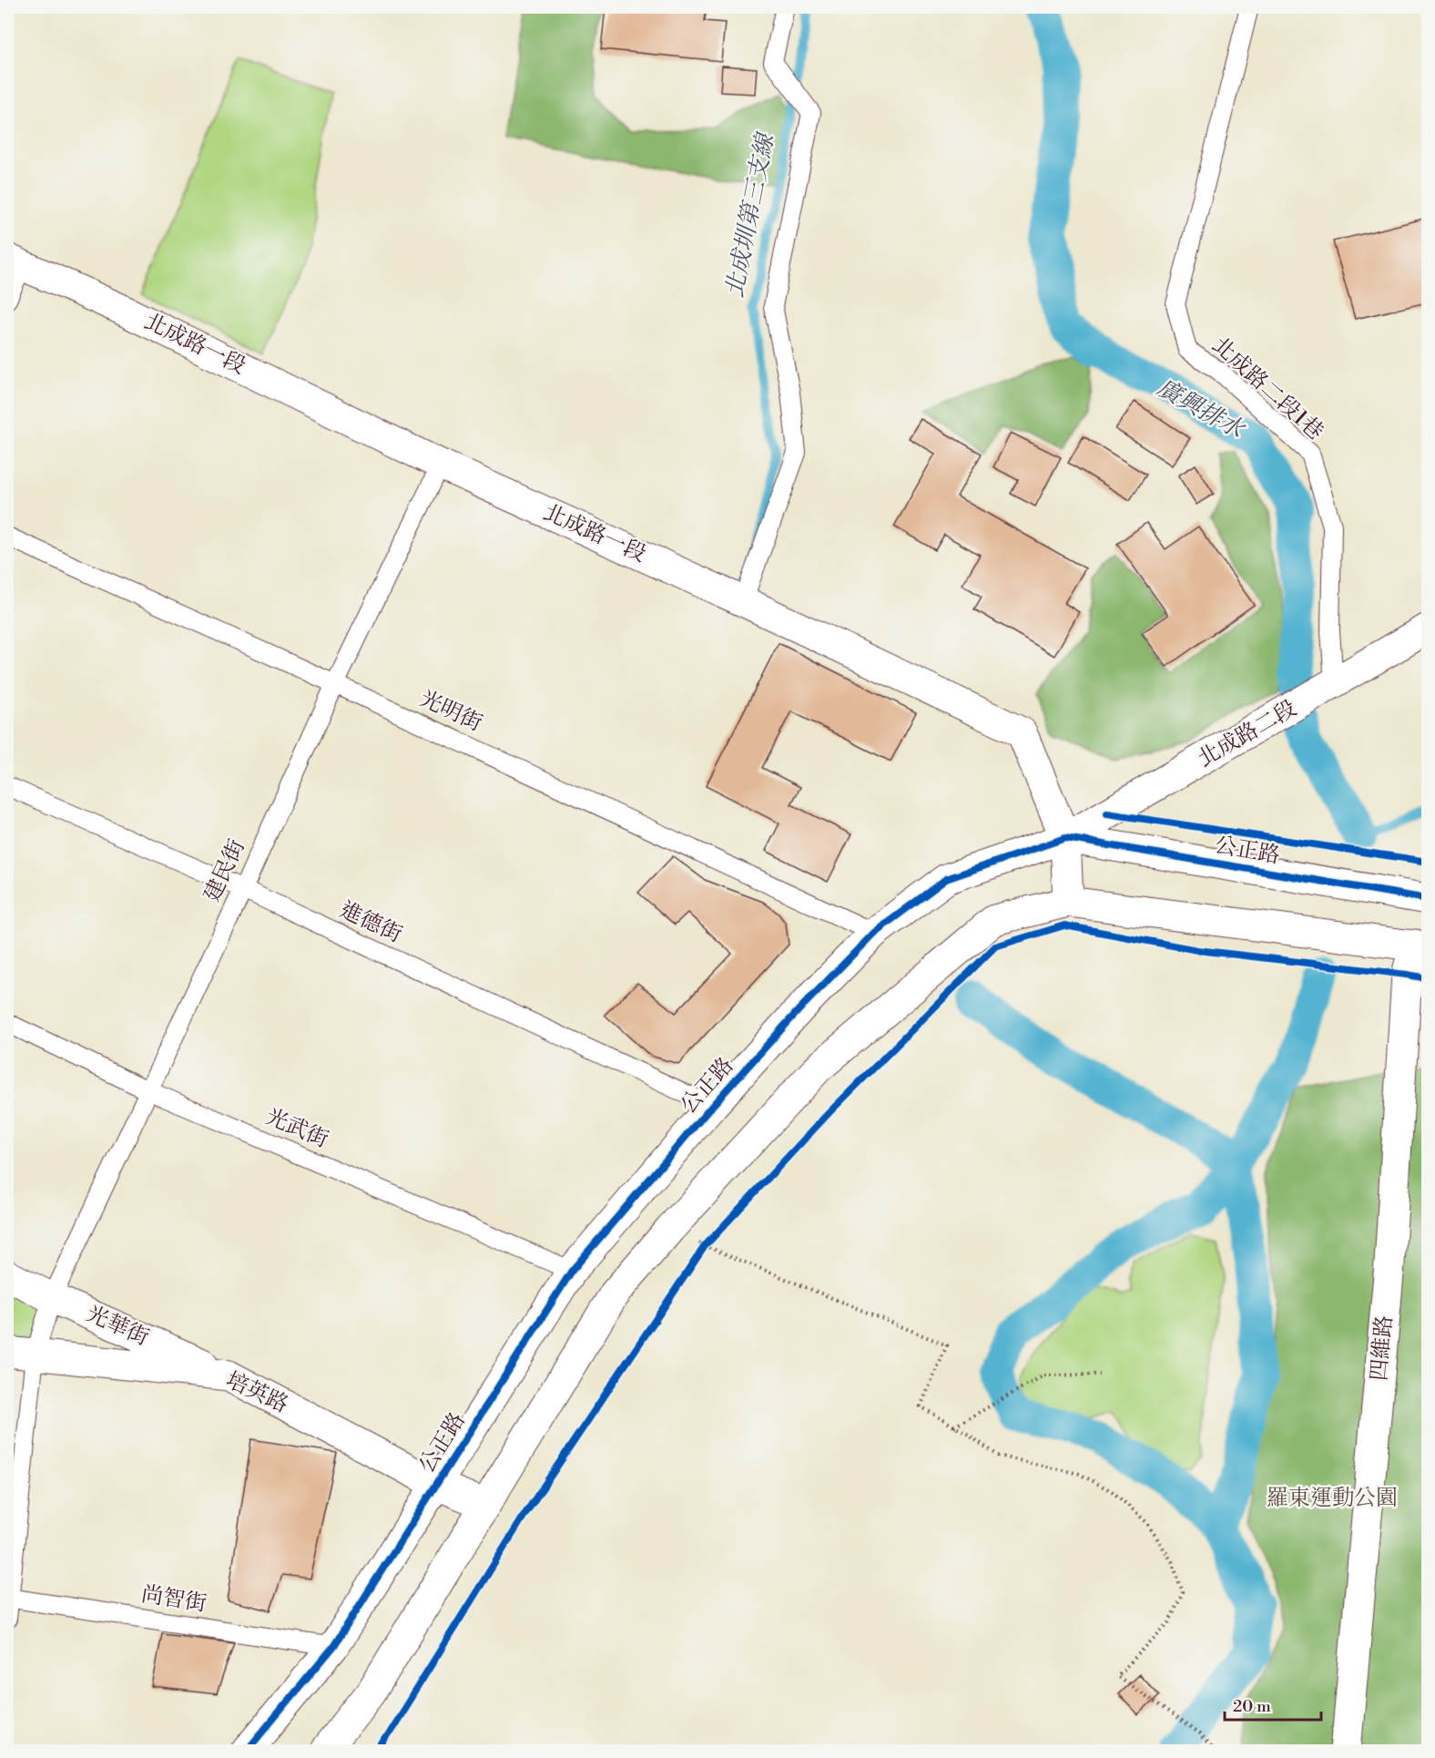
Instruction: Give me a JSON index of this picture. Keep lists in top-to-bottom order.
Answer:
{
  "streets": {
    "street": [
      "北成路一段",
      "北成路二段",
      "公正路",
      "光華街",
      "四維路",
      "培英路"
    ],
    "lane": [
      "北成路二段1巷",
      "光明街",
      "建民街",
      "進德街",
      "光武街",
      "尚智街"
    ]
  },
  "crossings": [
    ["北成路一段", "北成路二段"],
    ["北成路一段", "公正路"],
    ["北成路一段", "建民街"],
    ["北成路二段1巷", "北成路二段"],
    ["光明街", "公正路"],
    ["光明街", "建民街"],
    ["北成路二段", "公正路"],
    ["公正路", "進德街"],
    ["公正路", "光武街"],
    ["公正路", "四維路"],
    ["公正路", "培英路"],
    ["公正路", "尚智街"],
    ["建民街", "進德街"],
    ["建民街", "光武街"],
    ["建民街", "光華街"],
    ["建民街", "培英路"],
    ["建民街", "尚智街"],
    ["光華街", "培英路"]
  ],
  "water": ["北成圳第三支線", "廣興排水"],
  "parks": ["羅東運動公園"],
  "scale_bar": "20 m"
}
